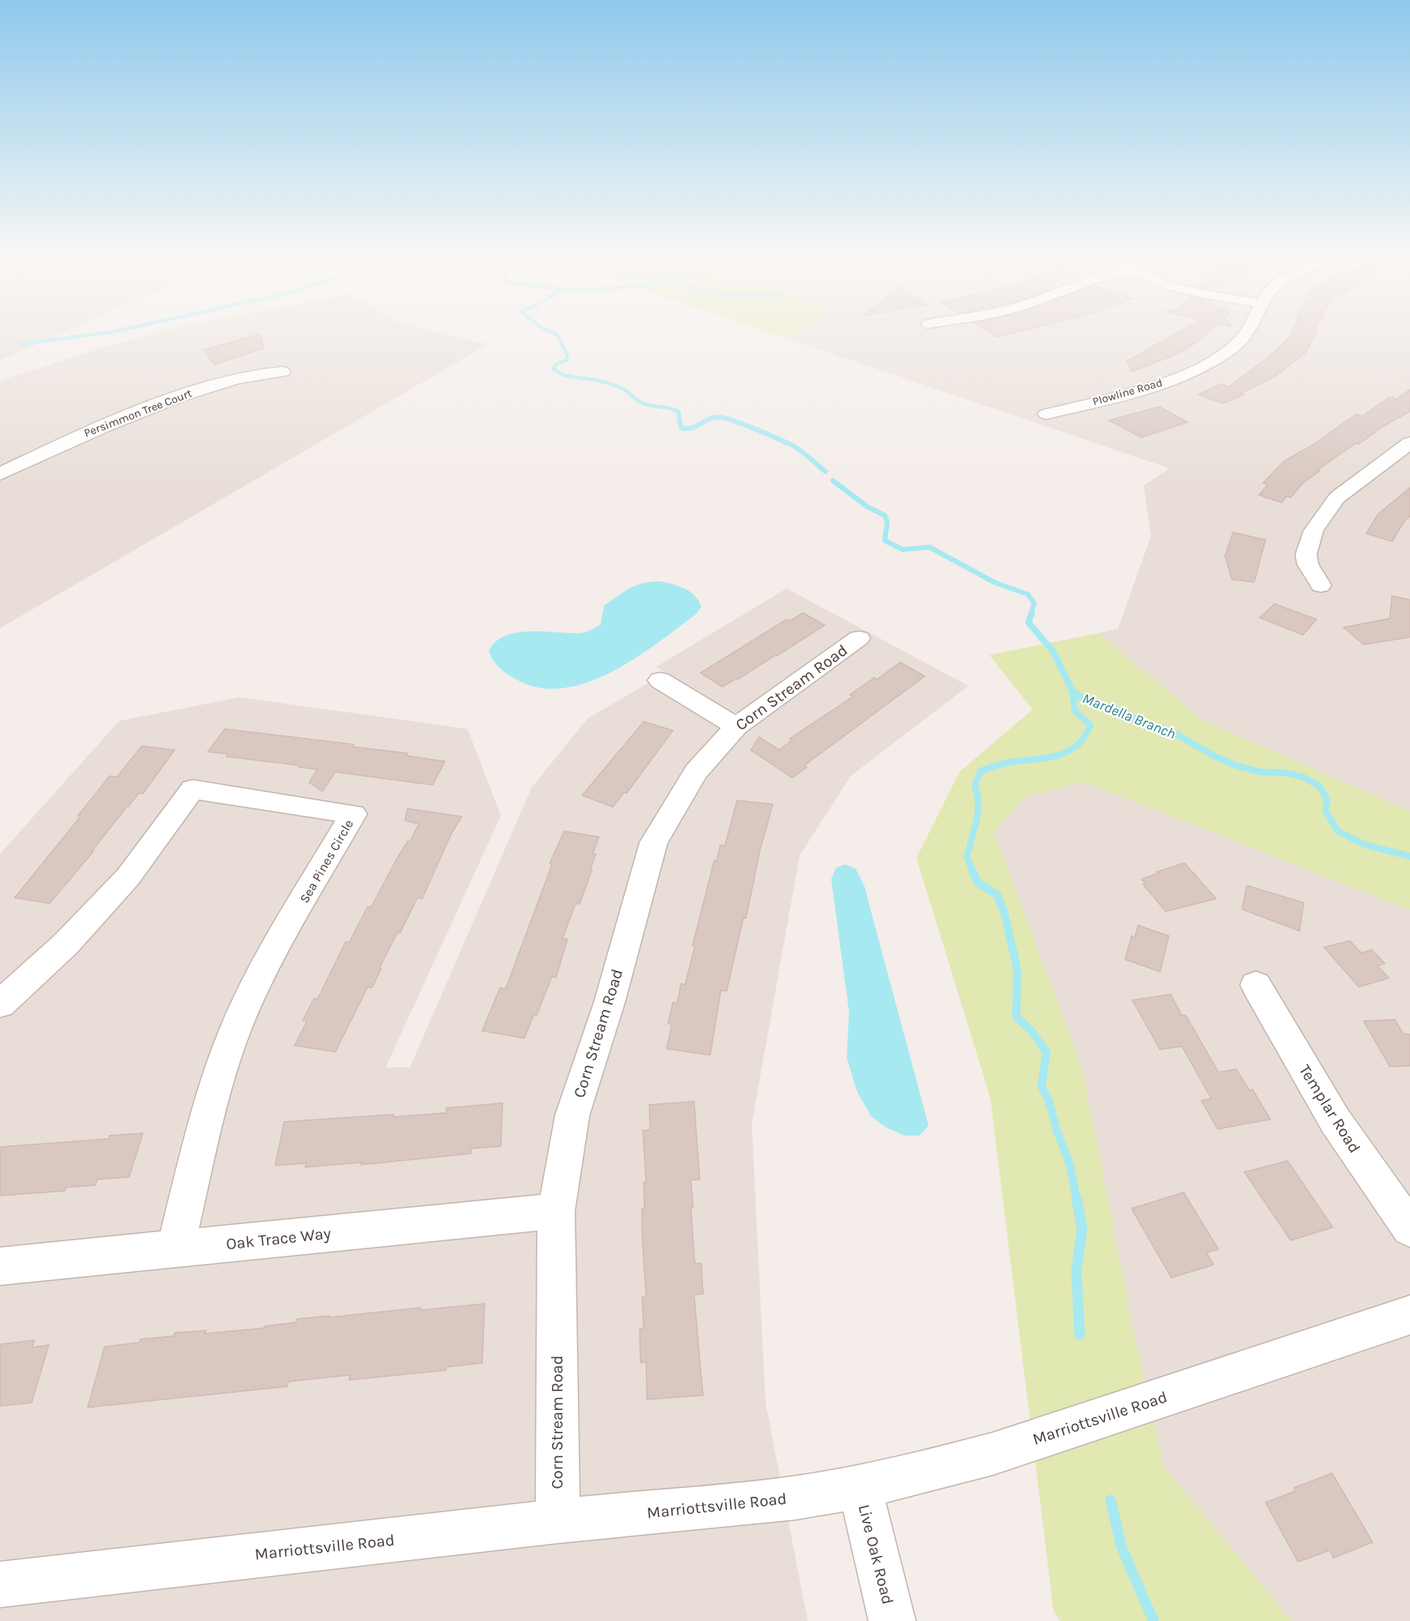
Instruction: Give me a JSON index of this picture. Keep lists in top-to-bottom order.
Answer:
{
  "streets": {
    "street": [
      "Plowline Road",
      "Persimmon Tree Court",
      "Corn Stream Road",
      "Sea Pines Circle",
      "Templar Road",
      "Oak Trace Way",
      "Marriottsville Road",
      "Live Oak Road"
    ]
  },
  "crossings": [
    ["Corn Stream Road", "Oak Trace Way"],
    ["Corn Stream Road", "Marriottsville Road"],
    ["Sea Pines Circle", "Oak Trace Way"],
    ["Marriottsville Road", "Live Oak Road"]
  ],
  "water": ["Mardella Branch"]
}
